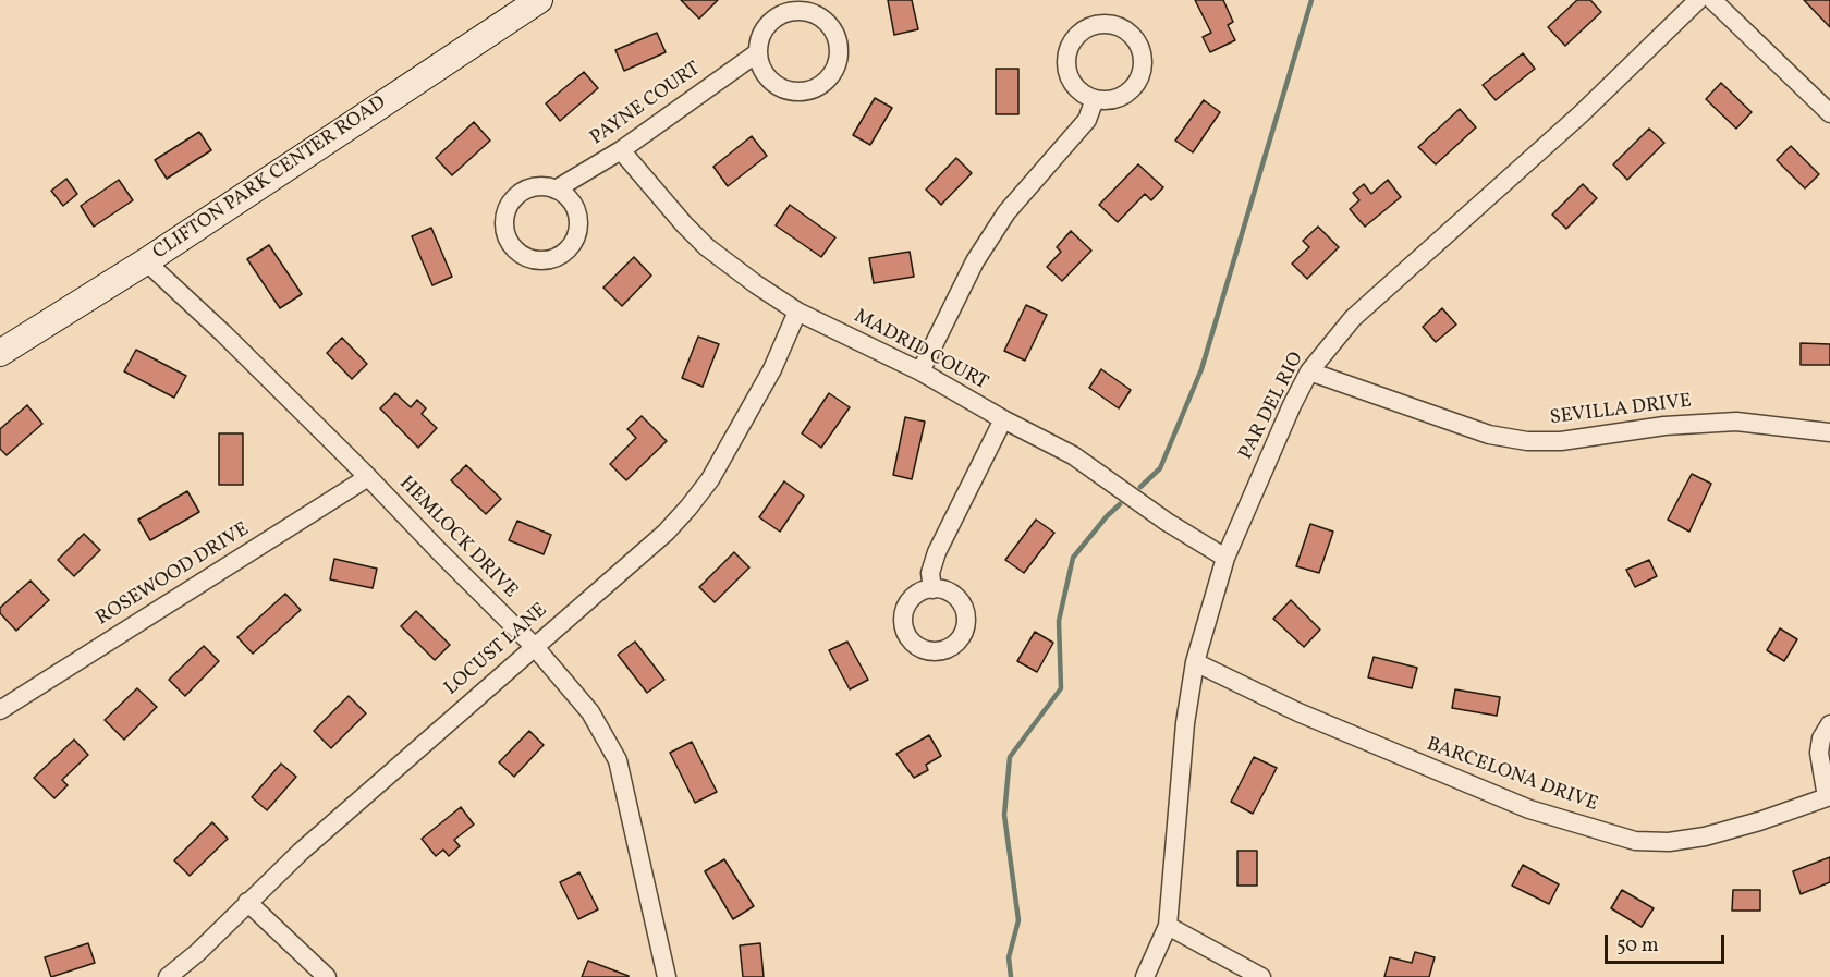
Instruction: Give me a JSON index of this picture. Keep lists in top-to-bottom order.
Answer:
{
  "streets": {
    "street": [
      "PAYNE COURT",
      "CLIFTON PARK CENTER ROAD",
      "MADRID COURT",
      "PAR DEL RIO",
      "SEVILLA DRIVE",
      "HEMLOCK DRIVE",
      "ROSEWOOD DRIVE",
      "LOCUST LANE",
      "BARCELONA DRIVE"
    ]
  },
  "crossings": [
    ["PAYNE COURT", "MADRID COURT"],
    ["CLIFTON PARK CENTER ROAD", "HEMLOCK DRIVE"],
    ["MADRID COURT", "PAR DEL RIO"],
    ["MADRID COURT", "LOCUST LANE"],
    ["PAR DEL RIO", "SEVILLA DRIVE"],
    ["PAR DEL RIO", "BARCELONA DRIVE"],
    ["HEMLOCK DRIVE", "ROSEWOOD DRIVE"],
    ["HEMLOCK DRIVE", "LOCUST LANE"]
  ],
  "scale_bar": "50 m"
}
